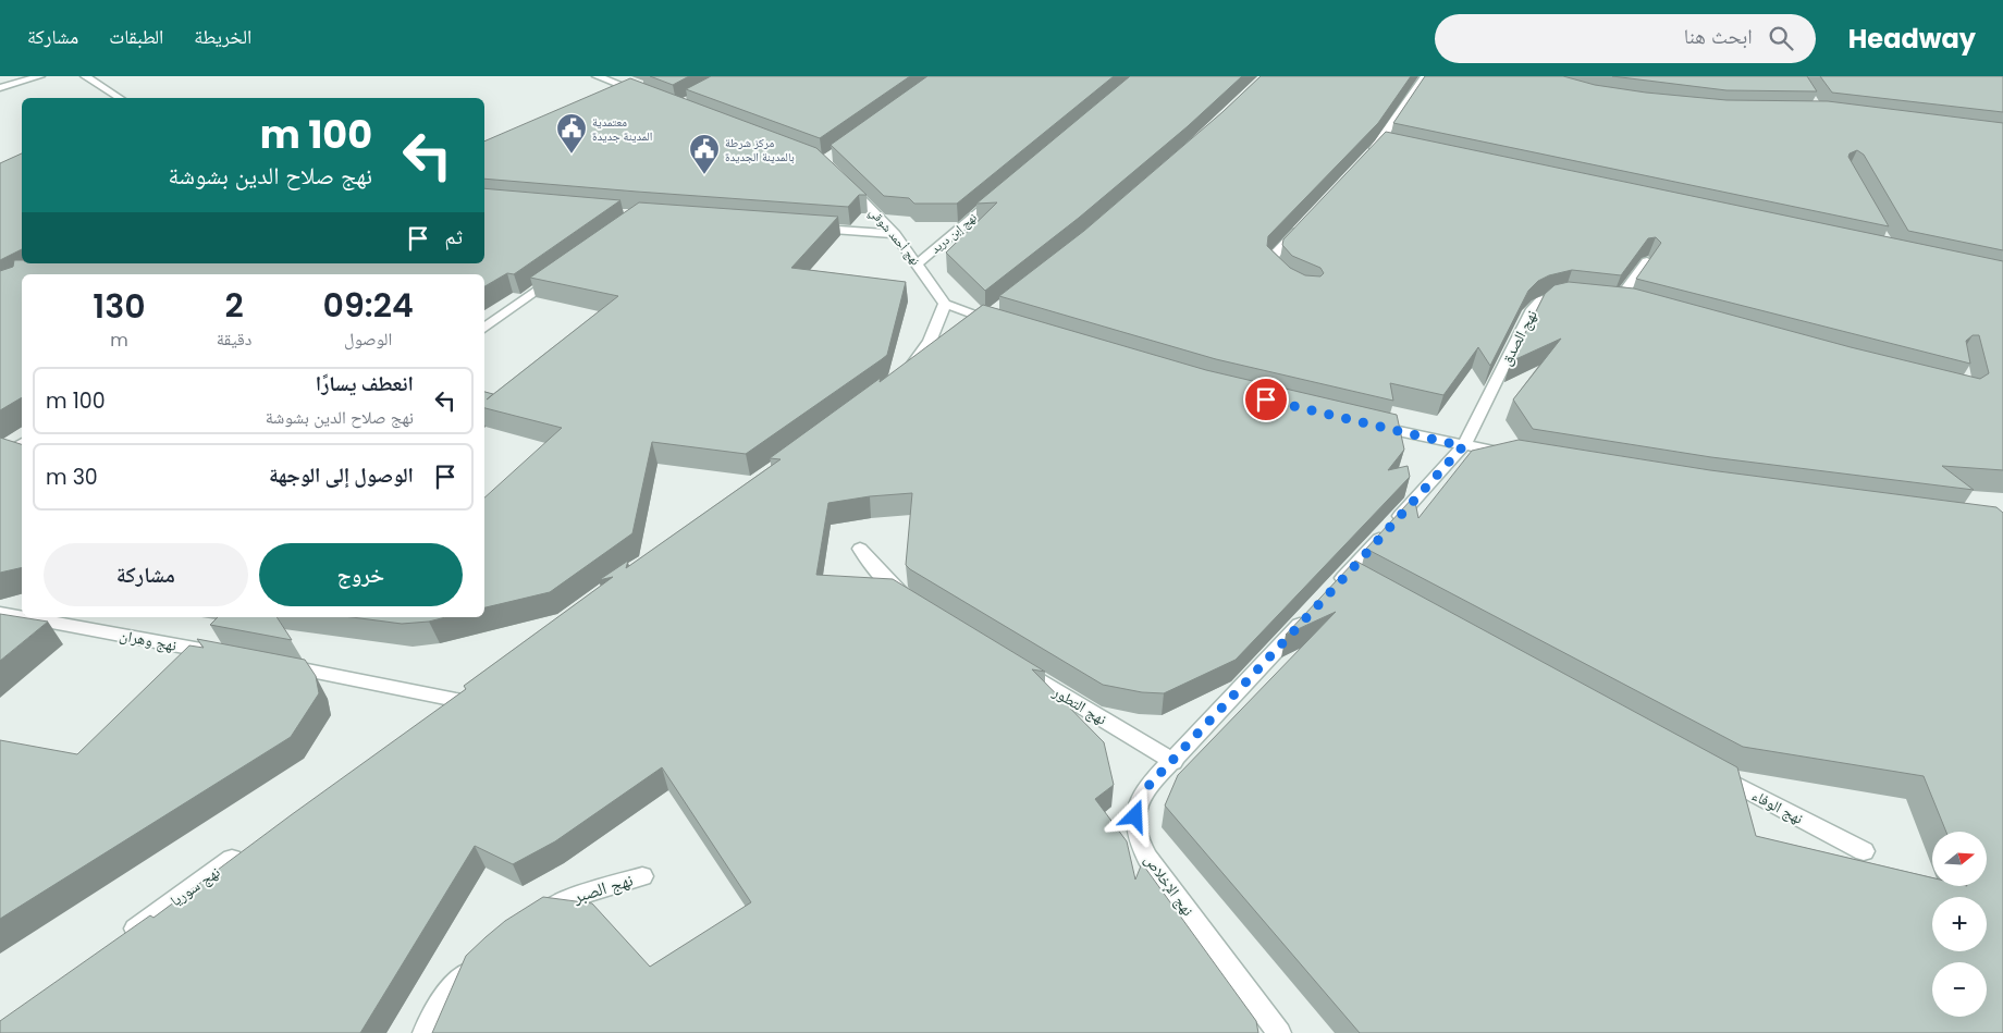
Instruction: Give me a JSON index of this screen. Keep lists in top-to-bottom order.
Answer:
{
  "streets": {
    "street": [
      "نهج إبن دريد",
      "نهج أحمد شوقي",
      "نهج الصدق",
      "نهج وهران",
      "نهج التطور",
      "نهج الوفاء",
      "نهج الإخلاص",
      "نهج سوريا",
      "نهج الصبر"
    ]
  },
  "crossings": [
    ["نهج إبن دريد", "نهج أحمد شوقي"],
    ["نهج التطور", "نهج الإخلاص"]
  ],
  "places": {
    "public building": ["معتمدية المدينة جديدة", "مركز شرطة بالمدينة الجديدة"]
  },
  "north": "right",
  "page": {
    "header": "Headway",
    "search": "ابحث هنا",
    "nav": ["الخريطة", "الطبقات", "مشاركة"],
    "turn": ["100 m", "نهج صلاح الدين بشوشة"],
    "then": "ثم",
    "eta": [
      "09:24",
      "الوصول",
      "2",
      "دقيقة",
      "130",
      "m"
    ],
    "list": [
      {
        "name": "انعطف يسارًا",
        "note": "نهج صلاح الدين بشوشة",
        "value": "100 m"
      },
      {
        "name": "الوصول إلى الوجهة",
        "value": "30 m"
      }
    ],
    "buttons": ["خروج", "مشاركة"],
    "map_buttons": ["+", "−"]
  }
}
